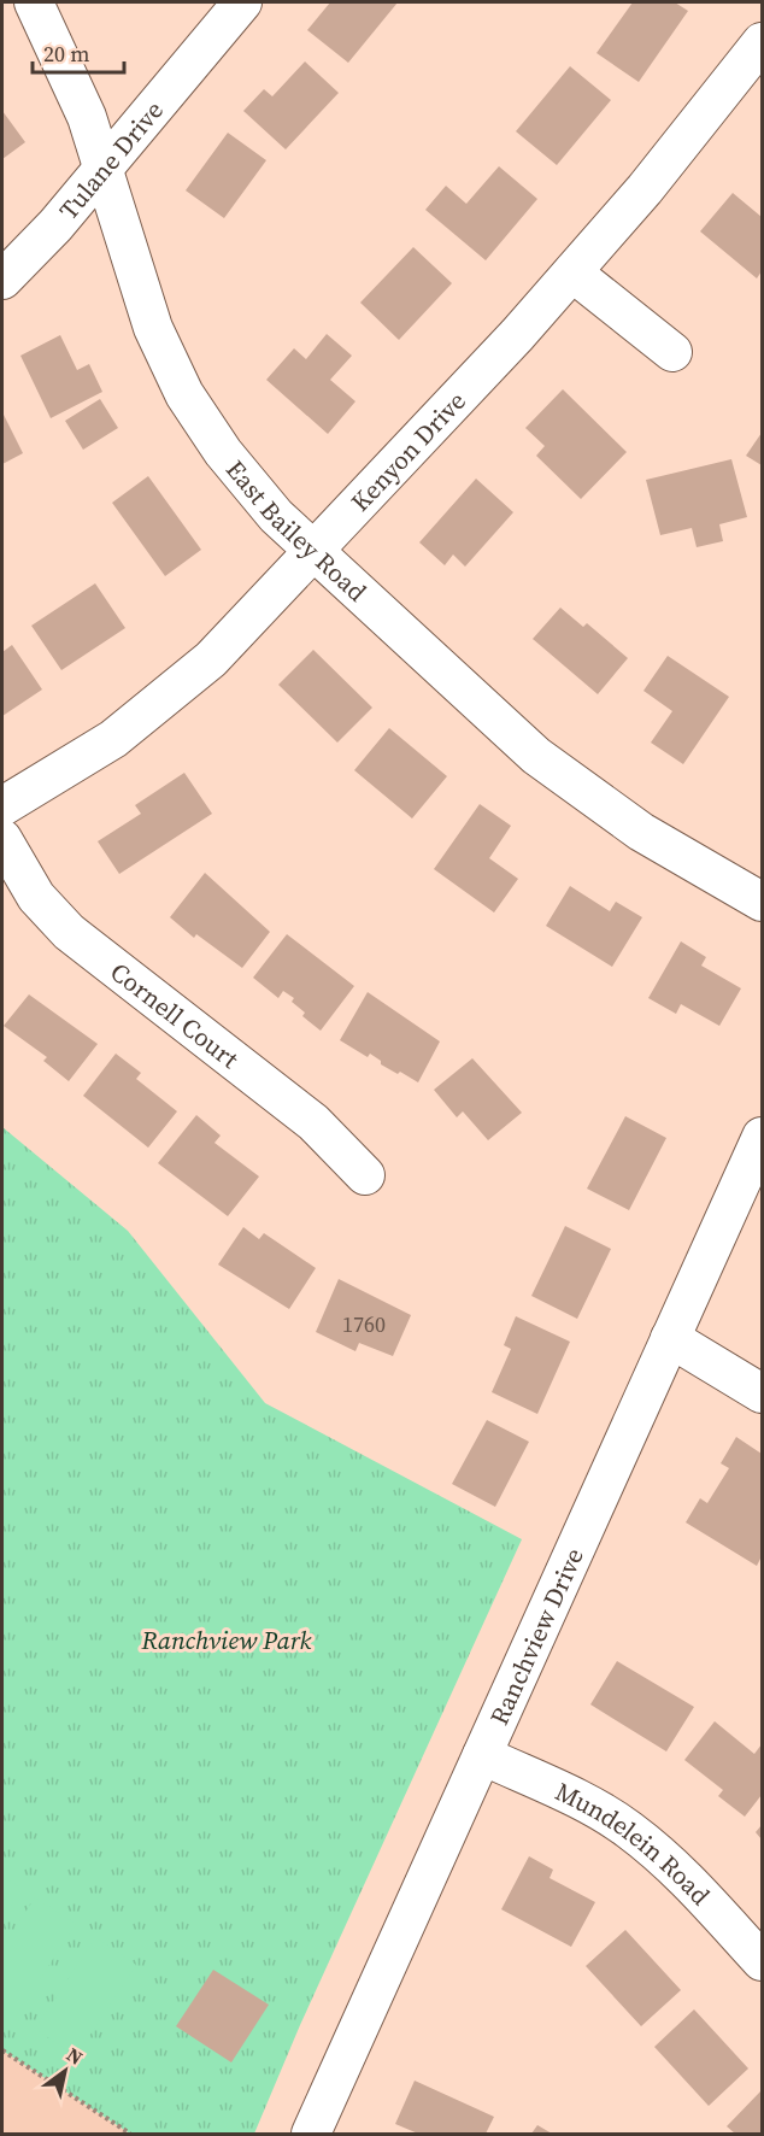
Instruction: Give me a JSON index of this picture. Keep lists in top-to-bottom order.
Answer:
{
  "streets": {
    "street": [
      "Tulane Drive",
      "Kenyon Drive",
      "East Bailey Road",
      "Cornell Court",
      "Ranchview Drive",
      "Mundelein Road"
    ]
  },
  "crossings": [
    ["Tulane Drive", "East Bailey Road"],
    ["Kenyon Drive", "East Bailey Road"],
    ["Ranchview Drive", "Mundelein Road"]
  ],
  "parks": ["Ranchview Park"],
  "house_numbers": ["1760"],
  "scale_bar": "20 m",
  "north": "top right"
}
